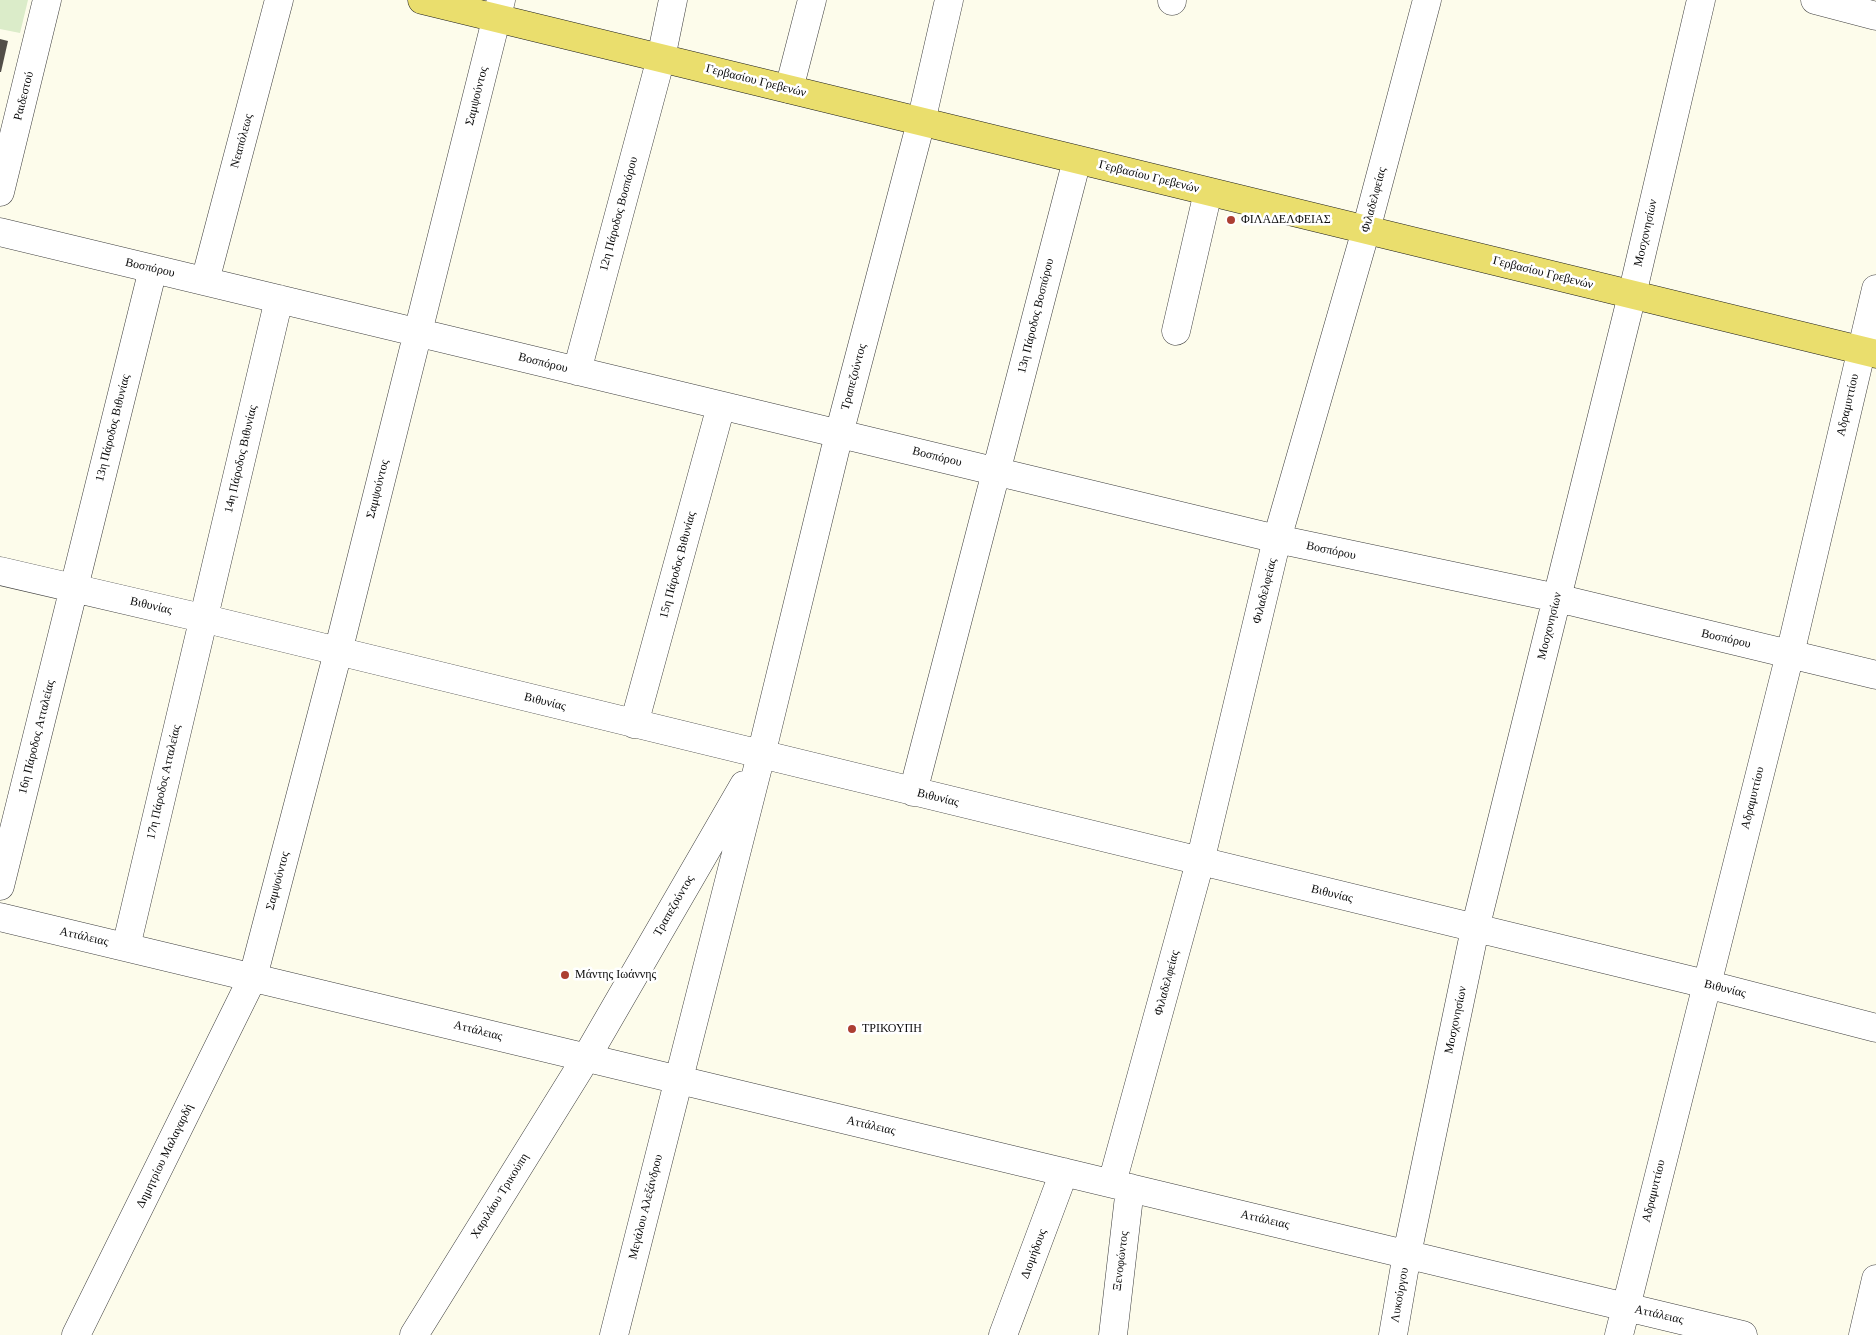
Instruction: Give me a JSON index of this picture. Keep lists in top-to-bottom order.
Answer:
{
  "streets": {
    "main road": ["Γερβασίου Γρεβενών"],
    "street": [
      "Ραιδεστού",
      "Σαμψούντος",
      "Νεαπόλεως",
      "Φιλαδελφείας",
      "12η Πάροδος Βοσπόρου",
      "Μοσχονησίων",
      "Βοσπόρου",
      "13η Πάροδος Βοσπόρου",
      "Τραπεζούντος",
      "Αδραμυττίου",
      "13η Πάροδος Βιθυνίας",
      "14η Πάροδος Βιθυνίας",
      "15η Πάροδος Βιθυνίας",
      "Βιθυνίας",
      "16η Πάροδος Ατταλείας",
      "17η Πάροδος Ατταλείας",
      "Αττάλειας",
      "Δημητρίου Μαλαγαρδή",
      "Χαριλάου Τρικούπη",
      "Μεγάλου Αλεξάνδρου",
      "Διομήδους",
      "Ξενοφώντος",
      "Λυκούργου"
    ]
  },
  "crossings": [
    ["Γερβασίου Γρεβενών", "Σαμψούντος"],
    ["Γερβασίου Γρεβενών", "Φιλαδελφείας"],
    ["Γερβασίου Γρεβενών", "12η Πάροδος Βοσπόρου"],
    ["Γερβασίου Γρεβενών", "Μοσχονησίων"],
    ["Γερβασίου Γρεβενών", "13η Πάροδος Βοσπόρου"],
    ["Γερβασίου Γρεβενών", "Τραπεζούντος"],
    ["Γερβασίου Γρεβενών", "Αδραμυττίου"],
    ["Σαμψούντος", "Βοσπόρου"],
    ["Σαμψούντος", "Βιθυνίας"],
    ["Σαμψούντος", "Αττάλειας"],
    ["Σαμψούντος", "Δημητρίου Μαλαγαρδή"],
    ["Νεαπόλεως", "Βοσπόρου"],
    ["Φιλαδελφείας", "Βοσπόρου"],
    ["Φιλαδελφείας", "Βιθυνίας"],
    ["Φιλαδελφείας", "Αττάλειας"],
    ["Φιλαδελφείας", "Ξενοφώντος"],
    ["12η Πάροδος Βοσπόρου", "Βοσπόρου"],
    ["Μοσχονησίων", "Βοσπόρου"],
    ["Μοσχονησίων", "Βιθυνίας"],
    ["Μοσχονησίων", "Αττάλειας"],
    ["Μοσχονησίων", "Λυκούργου"],
    ["Βοσπόρου", "13η Πάροδος Βοσπόρου"],
    ["Βοσπόρου", "Τραπεζούντος"],
    ["Βοσπόρου", "Αδραμυττίου"],
    ["Βοσπόρου", "13η Πάροδος Βιθυνίας"],
    ["Βοσπόρου", "14η Πάροδος Βιθυνίας"],
    ["Βοσπόρου", "15η Πάροδος Βιθυνίας"],
    ["13η Πάροδος Βοσπόρου", "Βιθυνίας"],
    ["Τραπεζούντος", "Βιθυνίας"],
    ["Τραπεζούντος", "Αττάλειας"],
    ["Τραπεζούντος", "Χαριλάου Τρικούπη"],
    ["Τραπεζούντος", "Μεγάλου Αλεξάνδρου"],
    ["Αδραμυττίου", "Βιθυνίας"],
    ["Αδραμυττίου", "Αττάλειας"],
    ["13η Πάροδος Βιθυνίας", "Βιθυνίας"],
    ["13η Πάροδος Βιθυνίας", "16η Πάροδος Ατταλείας"],
    ["14η Πάροδος Βιθυνίας", "Βιθυνίας"],
    ["14η Πάροδος Βιθυνίας", "17η Πάροδος Ατταλείας"],
    ["15η Πάροδος Βιθυνίας", "Βιθυνίας"],
    ["Βιθυνίας", "16η Πάροδος Ατταλείας"],
    ["Βιθυνίας", "17η Πάροδος Ατταλείας"],
    ["17η Πάροδος Ατταλείας", "Αττάλειας"],
    ["Αττάλειας", "Δημητρίου Μαλαγαρδή"],
    ["Αττάλειας", "Χαριλάου Τρικούπη"],
    ["Αττάλειας", "Μεγάλου Αλεξάνδρου"],
    ["Αττάλειας", "Διομήδους"],
    ["Αττάλειας", "Ξενοφώντος"],
    ["Αττάλειας", "Λυκούργου"]
  ],
  "places": ["ΦΙΛΑΔΕΛΦΕΙΑΣ", "Μάντης Ιωάννης", "ΤΡΙΚΟΥΠΗ"]
}
